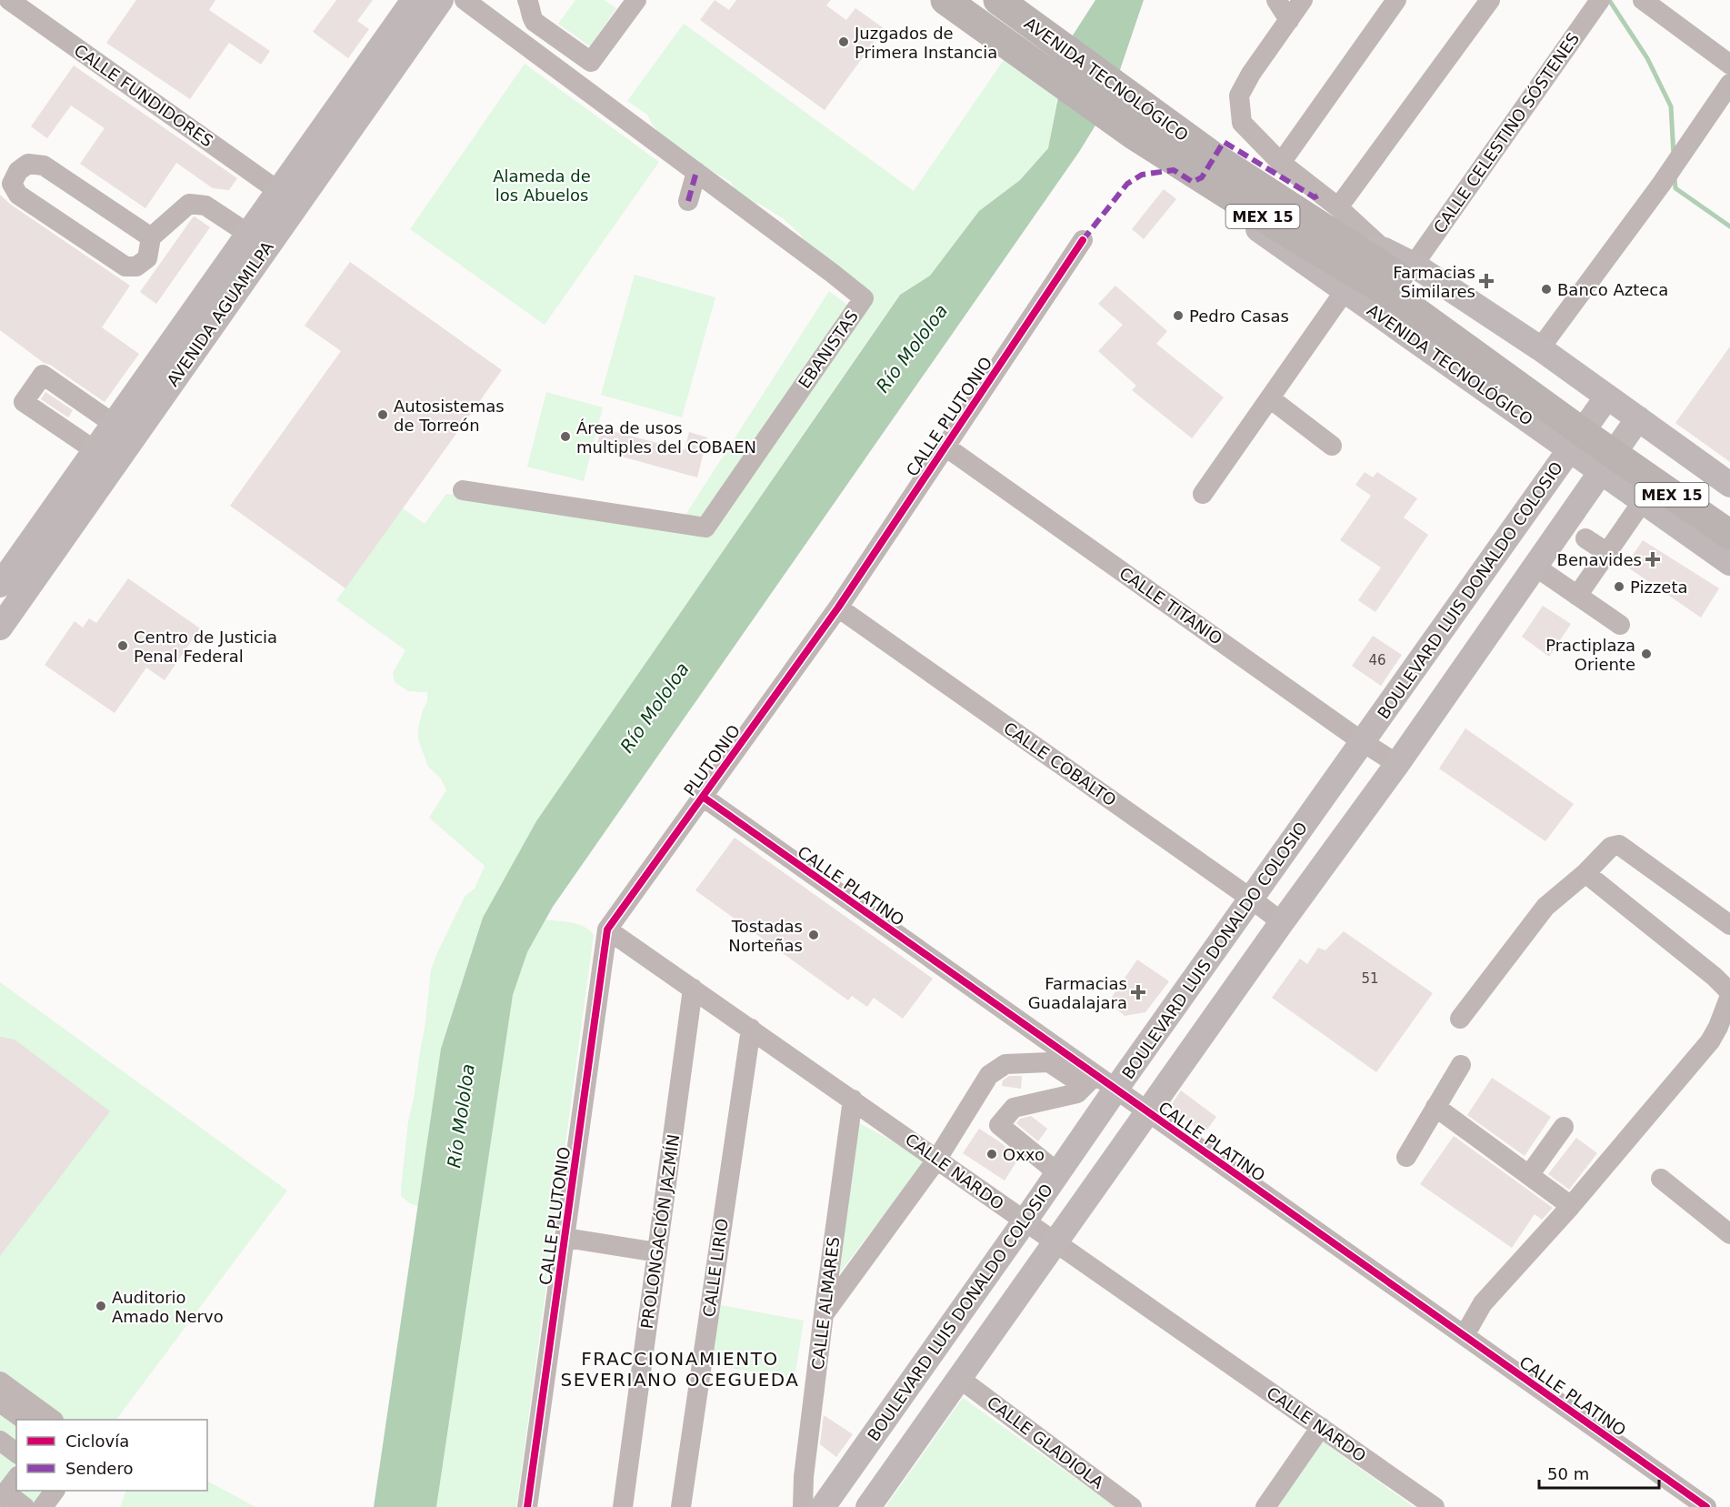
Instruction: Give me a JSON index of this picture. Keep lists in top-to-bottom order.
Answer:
{
  "streets": {
    "highway": ["AVENIDA TECNOLÓGICO", "MEX 15"],
    "main road": ["AVENIDA AGUAMILPA", "BOULEVARD LUIS DONALDO COLOSIO"],
    "street": [
      "CALLE FUNDIDORES",
      "CALLE CELESTINO SÓSTENES",
      "EBANISTAS",
      "CALLE PLUTONIO",
      "CALLE TITANIO",
      "PLUTONIO",
      "CALLE COBALTO",
      "CALLE PLATINO",
      "CALLE NARDO",
      "PROLONGACIÓN JAZMÍN",
      "CALLE LIRIO",
      "CALLE ALMARES",
      "CALLE GLADIOLA"
    ]
  },
  "crossings": [
    ["AVENIDA TECNOLÓGICO", "CALLE CELESTINO SÓSTENES"],
    ["AVENIDA TECNOLÓGICO", "BOULEVARD LUIS DONALDO COLOSIO"],
    ["CALLE FUNDIDORES", "AVENIDA AGUAMILPA"],
    ["CALLE PLUTONIO", "CALLE TITANIO"],
    ["CALLE PLUTONIO", "PLUTONIO"],
    ["CALLE PLUTONIO", "CALLE COBALTO"],
    ["CALLE PLUTONIO", "CALLE NARDO"],
    ["BOULEVARD LUIS DONALDO COLOSIO", "CALLE TITANIO"],
    ["BOULEVARD LUIS DONALDO COLOSIO", "CALLE COBALTO"],
    ["BOULEVARD LUIS DONALDO COLOSIO", "CALLE PLATINO"],
    ["BOULEVARD LUIS DONALDO COLOSIO", "CALLE NARDO"],
    ["PLUTONIO", "CALLE COBALTO"],
    ["PLUTONIO", "CALLE PLATINO"],
    ["PLUTONIO", "CALLE NARDO"],
    ["CALLE NARDO", "PROLONGACIÓN JAZMÍN"],
    ["CALLE NARDO", "CALLE LIRIO"],
    ["CALLE NARDO", "CALLE ALMARES"]
  ],
  "districts": ["FRACCIONAMIENTO SEVERIANO OCEGUEDA"],
  "water": ["Río Mololoa"],
  "parks": ["Alameda de los Abuelos"],
  "places": {
    "other": [
      "Juzgados de Primera Instancia",
      "Banco Azteca",
      "Pedro Casas",
      "Autosistemas de Torreón",
      "Área de usos multiples del COBAEN",
      "Pizzeta",
      "Centro de Justicia Penal Federal",
      "Practiplaza Oriente",
      "Tostadas Norteñas",
      "Oxxo",
      "Auditorio Amado Nervo"
    ],
    "health": ["Farmacias Similares", "Benavides", "Farmacias Guadalajara"]
  },
  "house_numbers": ["46", "51"],
  "legend": ["Ciclovía", "Sendero"],
  "scale_bar": "50 m"
}
